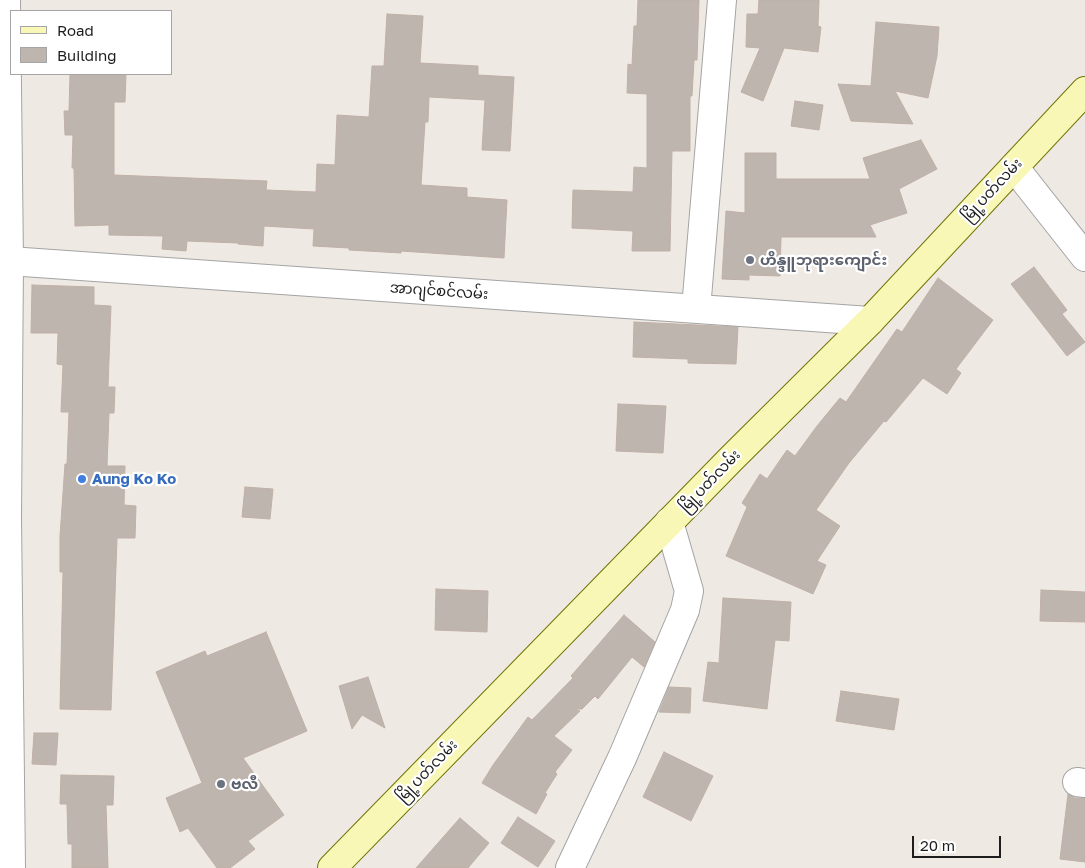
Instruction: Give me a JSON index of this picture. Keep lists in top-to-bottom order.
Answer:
{
  "streets": {
    "main road": ["မြို့ပတ်လမ်း"],
    "street": ["အာဂျင်စင်လမ်း"]
  },
  "crossings": [
    ["မြို့ပတ်လမ်း", "အာဂျင်စင်လမ်း"]
  ],
  "places": ["ဟိန္ဒူဘုရားကျောင်း", "Aung Ko Ko", "ဗလီ"],
  "legend": ["Road", "Building"],
  "scale_bar": "20 m"
}
